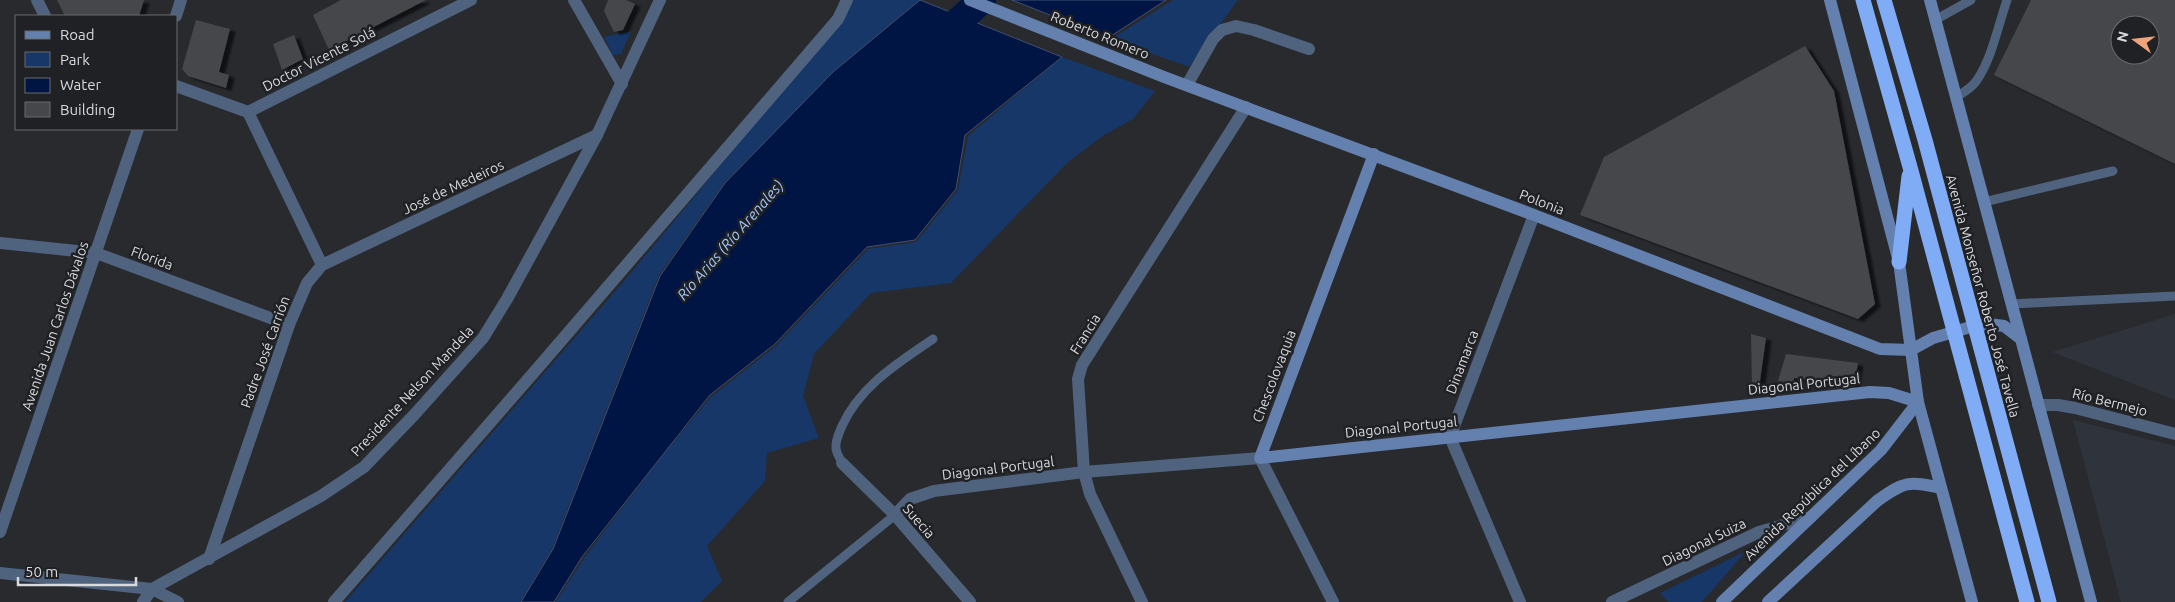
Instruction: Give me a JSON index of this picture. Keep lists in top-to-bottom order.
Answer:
{
  "streets": {
    "highway": ["Avenida Monseñor Roberto José Tavella"],
    "main road": [
      "Roberto Romero",
      "Polonia",
      "Chescolovaquia",
      "Diagonal Portugal",
      "Avenida República del Líbano"
    ],
    "street": [
      "Doctor Vicente Solá",
      "José de Medeiros",
      "Florida",
      "Avenida Juan Carlos Dávalos",
      "Francia",
      "Padre José Carrión",
      "Dinamarca",
      "Presidente Nelson Mandela",
      "Río Bermejo",
      "Suecia",
      "Diagonal Suiza"
    ]
  },
  "crossings": [
    ["Roberto Romero", "Polonia"],
    ["José de Medeiros", "Padre José Carrión"],
    ["José de Medeiros", "Presidente Nelson Mandela"],
    ["Polonia", "Francia"],
    ["Polonia", "Dinamarca"],
    ["Polonia", "Chescolovaquia"],
    ["Florida", "Avenida Juan Carlos Dávalos"],
    ["Florida", "Padre José Carrión"],
    ["Francia", "Diagonal Portugal"],
    ["Padre José Carrión", "Presidente Nelson Mandela"],
    ["Dinamarca", "Diagonal Portugal"],
    ["Chescolovaquia", "Diagonal Portugal"],
    ["Diagonal Portugal", "Avenida República del Líbano"],
    ["Diagonal Portugal", "Suecia"],
    ["Avenida República del Líbano", "Diagonal Suiza"]
  ],
  "water": ["Río Arias (Río Arenales)"],
  "legend": [
    "Road",
    "Park",
    "Water",
    "Building"
  ],
  "scale_bar": "50 m",
  "north": "left"
}
